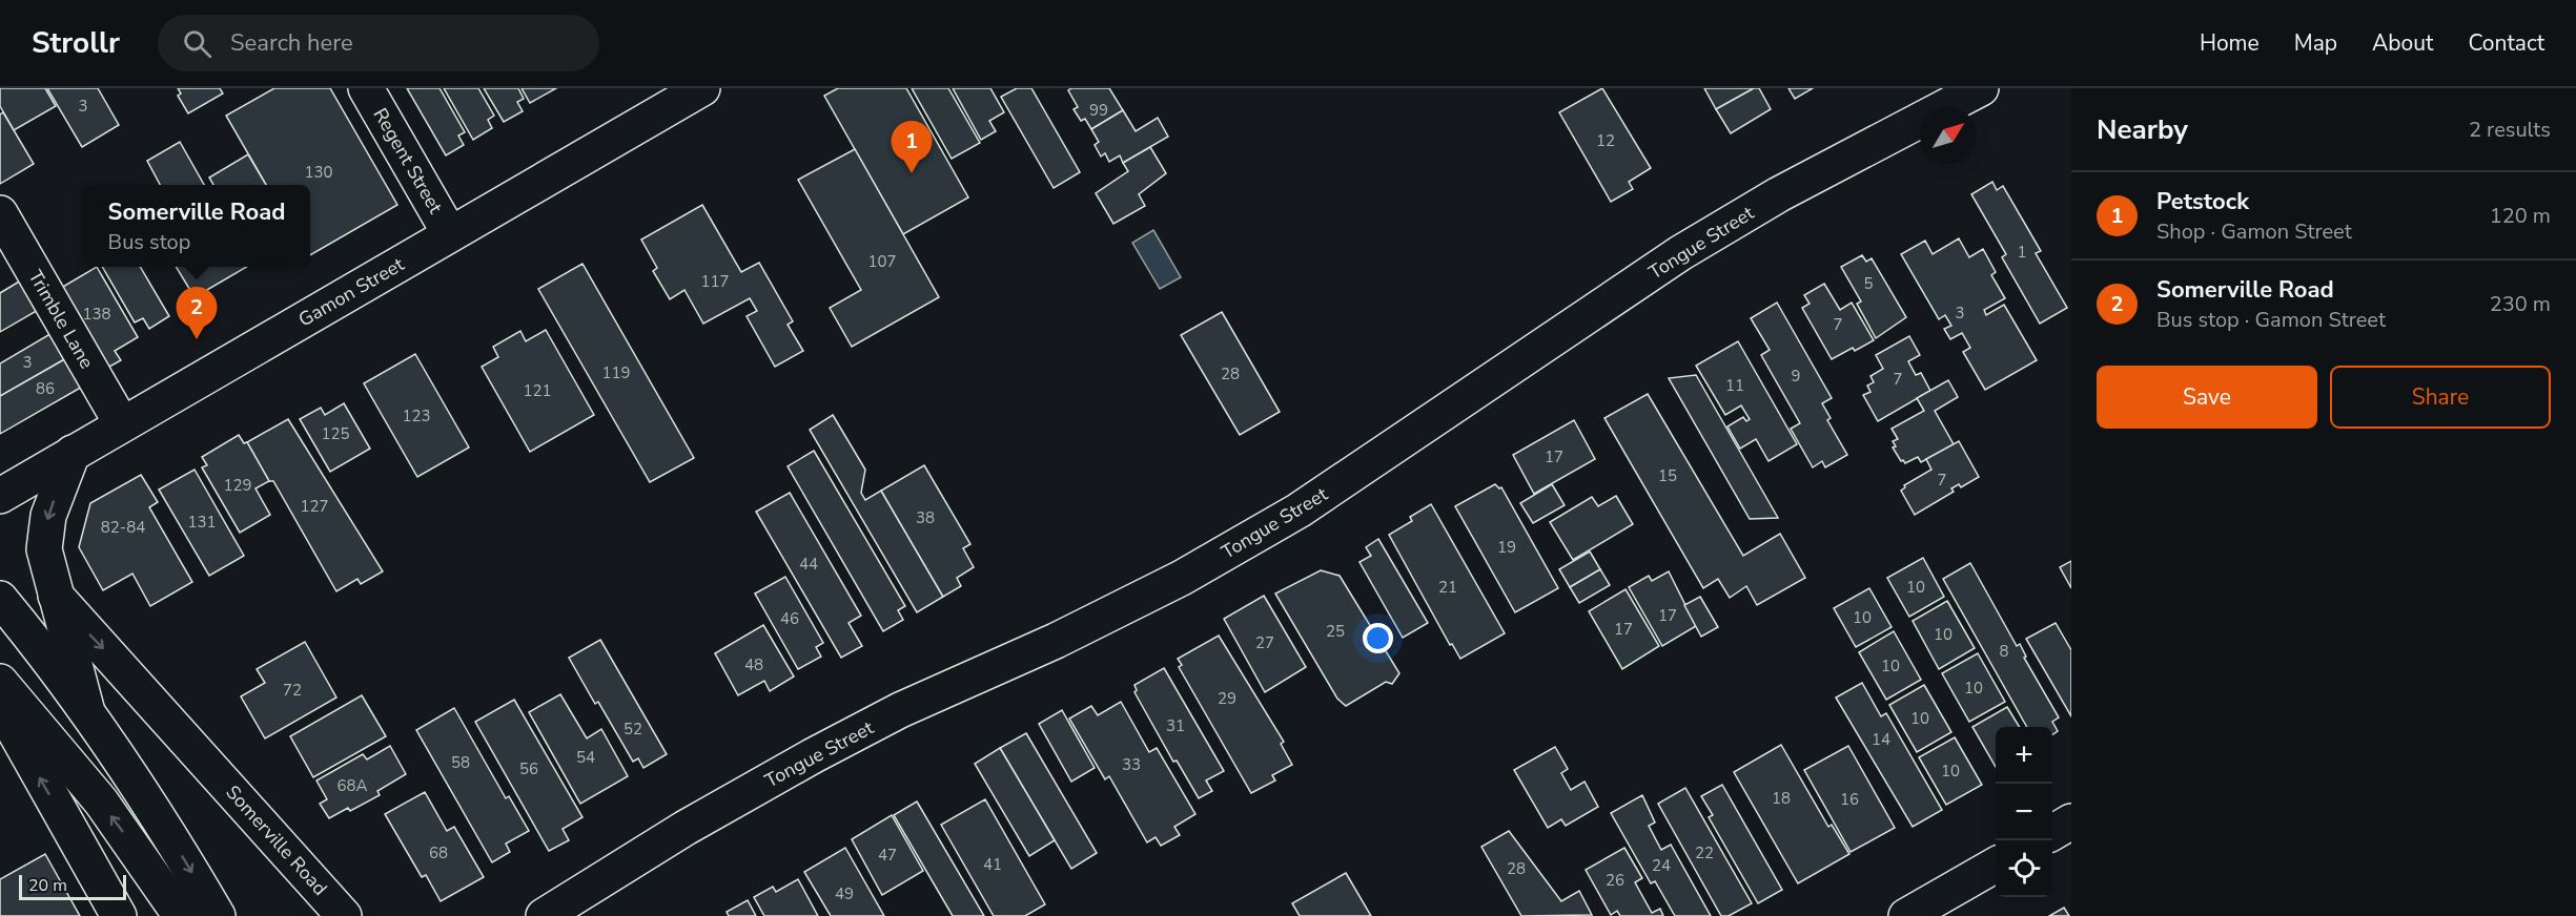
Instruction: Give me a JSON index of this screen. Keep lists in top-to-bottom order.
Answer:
{
  "streets": {
    "street": [
      "Regent Street",
      "Tongue Street",
      "Gamon Street",
      "Trimble Lane",
      "Somerville Road"
    ]
  },
  "crossings": [
    ["Regent Street", "Gamon Street"],
    ["Gamon Street", "Trimble Lane"]
  ],
  "house_numbers": [
    "3",
    "99",
    "12",
    "130",
    "1",
    "107",
    "117",
    "5",
    "3",
    "138",
    "7",
    "3",
    "119",
    "28",
    "9",
    "7",
    "11",
    "86",
    "121",
    "123",
    "125",
    "17",
    "15",
    "7",
    "129",
    "127",
    "38",
    "131",
    "82-84",
    "19",
    "44",
    "21",
    "10",
    "17",
    "10",
    "46",
    "17",
    "25",
    "10",
    "27",
    "8",
    "48",
    "10",
    "10",
    "72",
    "29",
    "10",
    "31",
    "52",
    "14",
    "54",
    "58",
    "33",
    "56",
    "10",
    "68A",
    "18",
    "16",
    "68",
    "22",
    "47",
    "41",
    "24",
    "28",
    "26",
    "49"
  ],
  "scale_bar": "20 m",
  "north": "top right",
  "page": {
    "header": "Strollr",
    "search": "Search here",
    "nav": [
      "Home",
      "Map",
      "About",
      "Contact"
    ],
    "heading": ["Nearby", "2 results"],
    "pins": ["1", "2"],
    "list": [
      {
        "mark": "1",
        "name": "Petstock",
        "note": "Shop · Gamon Street",
        "value": "120 m"
      },
      {
        "mark": "2",
        "name": "Somerville Road",
        "note": "Bus stop · Gamon Street",
        "value": "230 m"
      }
    ],
    "popup": ["Somerville Road", "Bus stop"],
    "buttons": ["Save", "Share"],
    "map_buttons": ["+", "−"],
    "scale": "20 m"
  }
}
